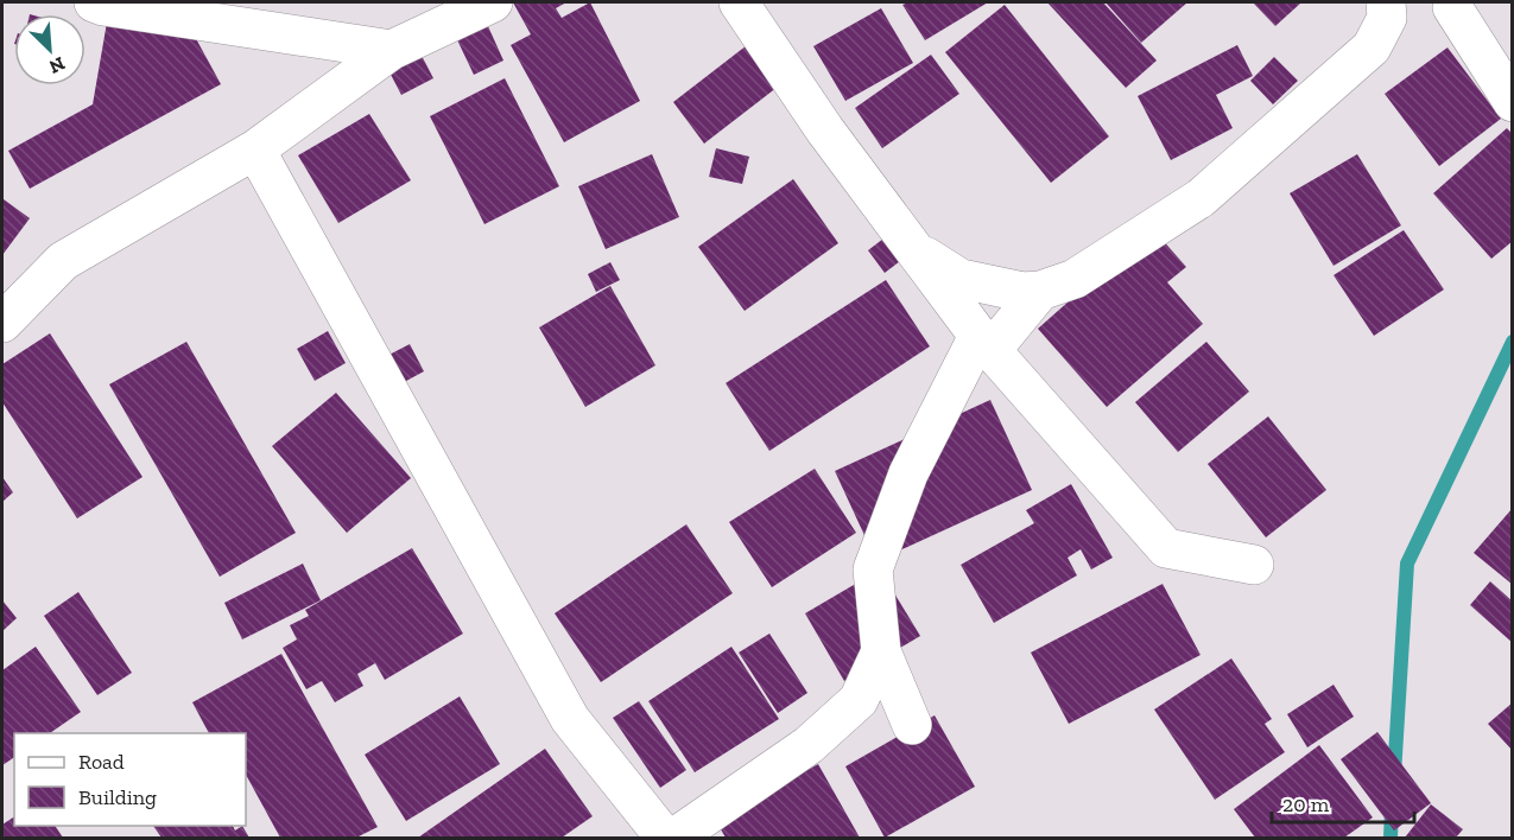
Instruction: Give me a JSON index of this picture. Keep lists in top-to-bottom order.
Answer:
{
  "legend": ["Road", "Building"],
  "scale_bar": "20 m",
  "north": "bottom right"
}
